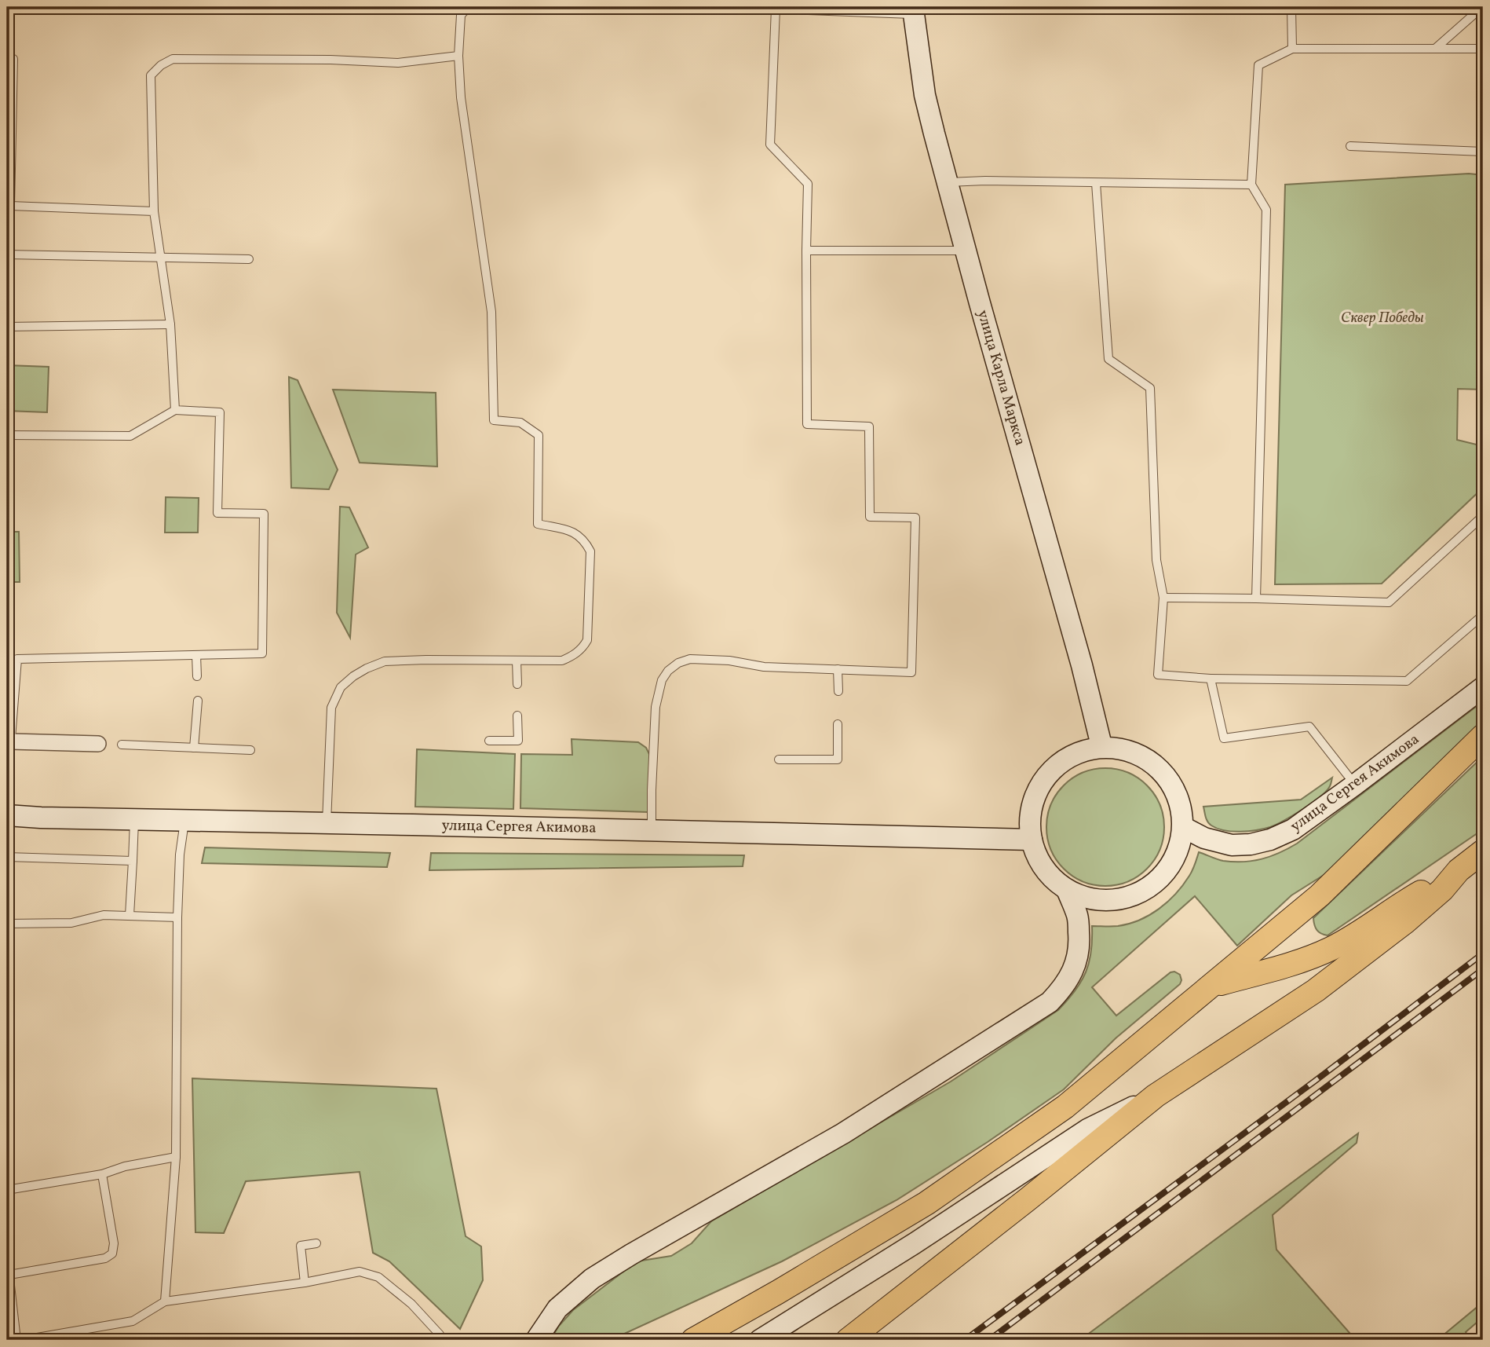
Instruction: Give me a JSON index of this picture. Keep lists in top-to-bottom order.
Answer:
{
  "streets": {
    "street": ["улица Карла Маркса", "улица Сергея Акимова"]
  },
  "crossings": [
    ["улица Карла Маркса", "улица Сергея Акимова"]
  ],
  "parks": ["Сквер Победы"]
}
